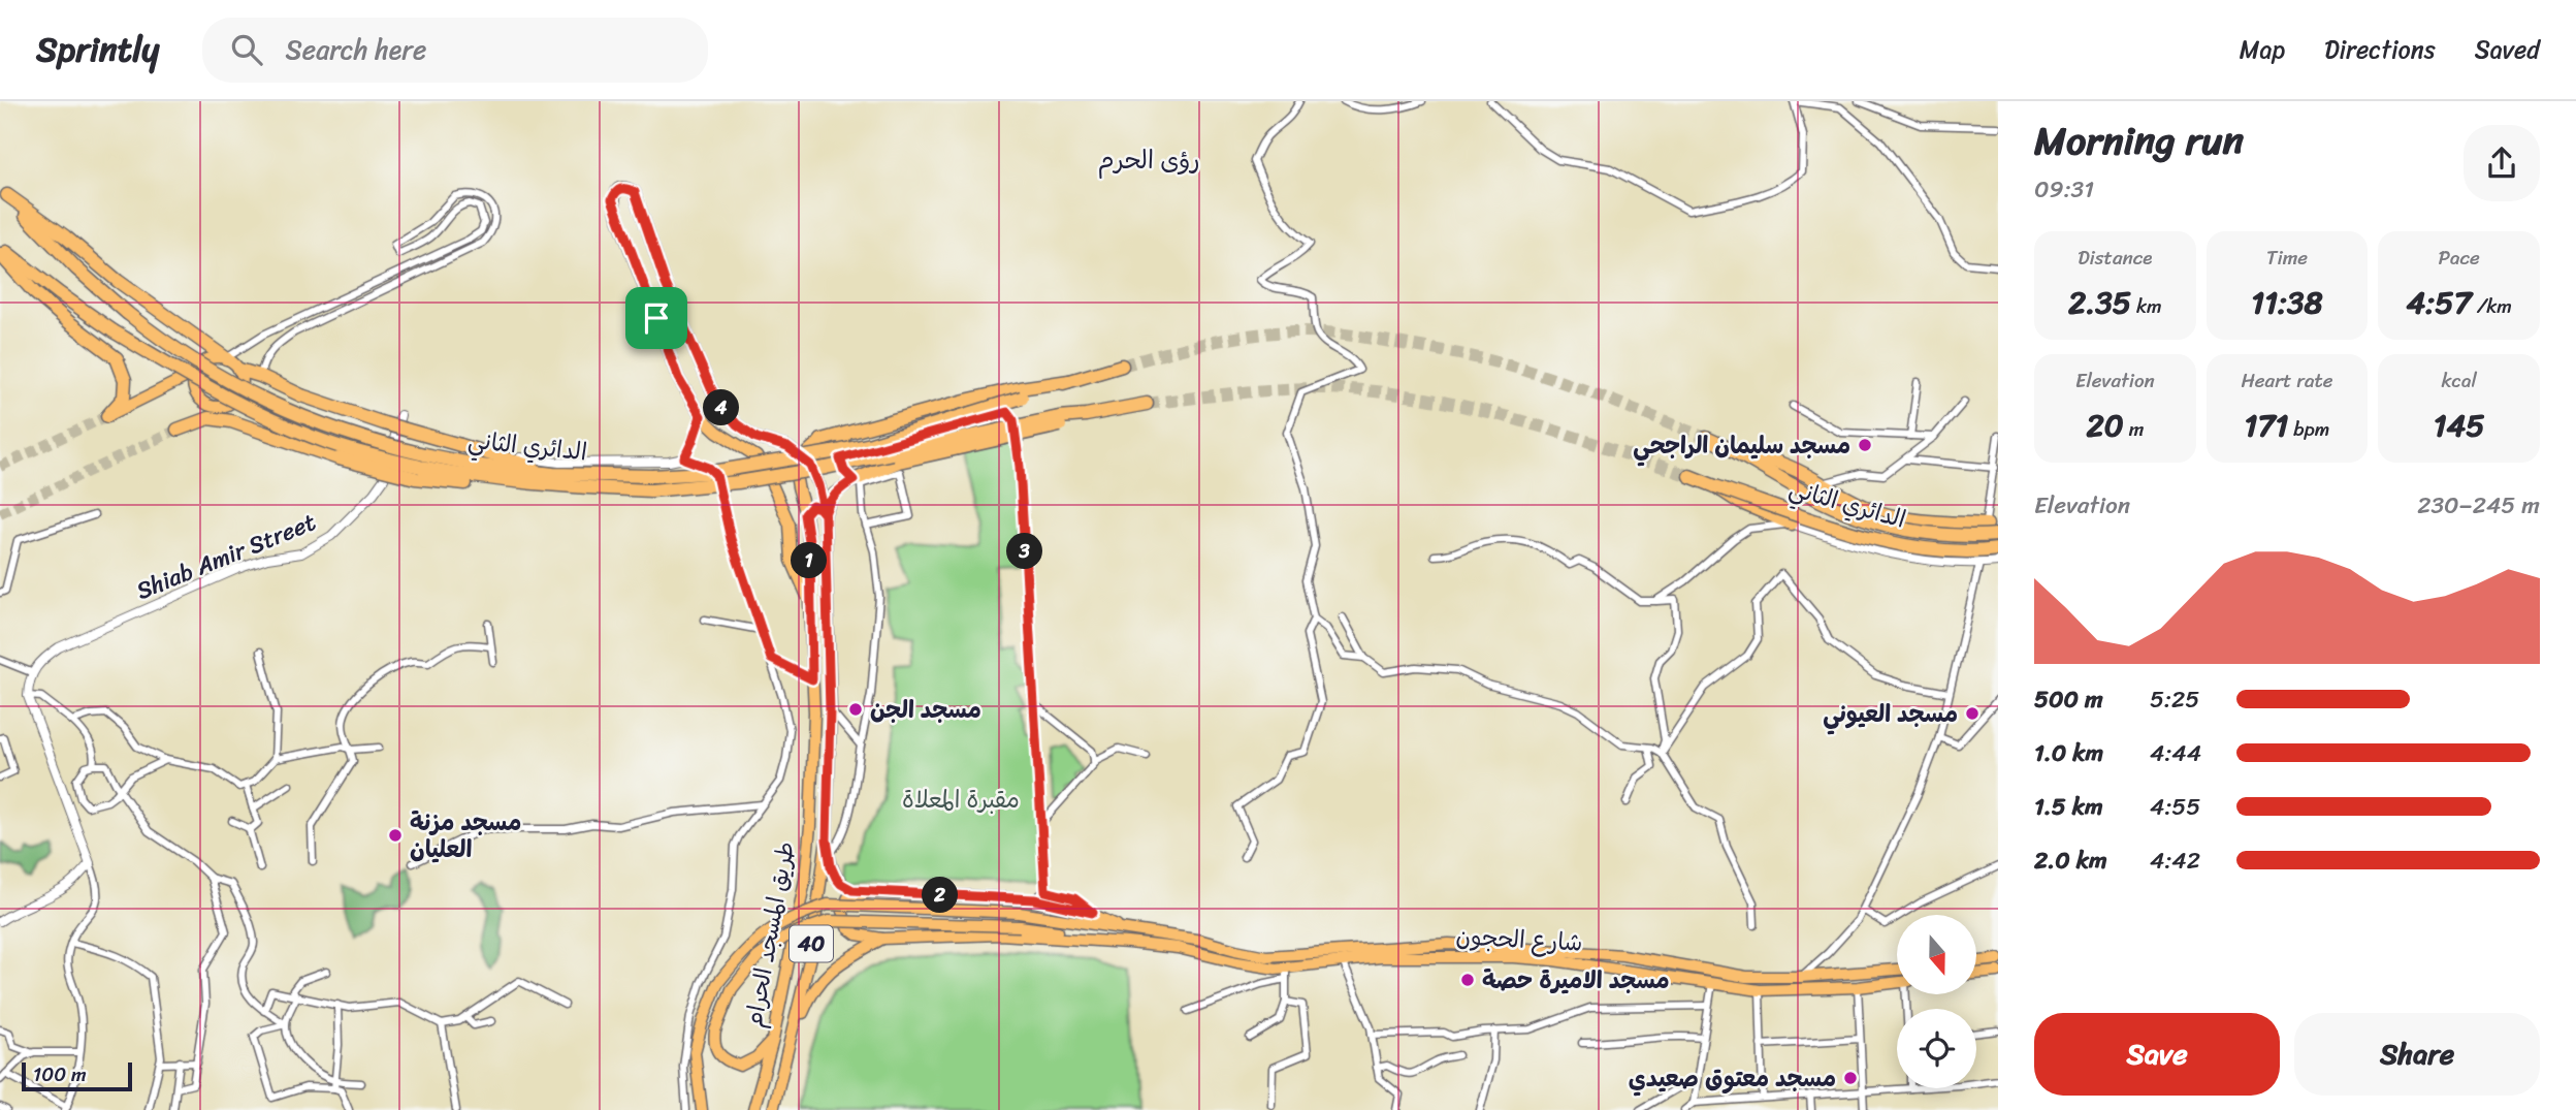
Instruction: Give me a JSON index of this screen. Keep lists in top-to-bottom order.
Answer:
{
  "streets": {
    "highway": ["الدائري الثاني"],
    "main road": ["طريق المسجد الحرام", "شارع الحجون", "40"],
    "street": ["Shiab Amir Street"]
  },
  "districts": ["رؤى الحرم"],
  "parks": ["مقبرة المعلاة"],
  "places": [
    "مسجد سليمان الراجحي",
    "مسجد الجن",
    "مسجد العيوني",
    "مسجد مزنة العليان",
    "مسجد الاميرة حصة",
    "مسجد معتوق صعيدي"
  ],
  "scale_bar": "100 m",
  "north": "bottom",
  "page": {
    "header": "Sprintly",
    "search": "Search here",
    "nav": ["Map", "Directions", "Saved"],
    "heading": ["Morning run", "09:31"],
    "stats": [
      ["Distance", "2.35 km"],
      ["Time", "11:38"],
      ["Pace", "4:57 /km"],
      ["Elevation", "20 m"],
      ["Heart rate", "171 bpm"],
      ["kcal", "145"]
    ],
    "pins": [
      "4",
      "3",
      "1",
      "2"
    ],
    "chart": ["Elevation", "230–245 m"],
    "list": [
      {
        "name": "500 m",
        "note": "5:25"
      },
      {
        "name": "1.0 km",
        "note": "4:44"
      },
      {
        "name": "1.5 km",
        "note": "4:55"
      },
      {
        "name": "2.0 km",
        "note": "4:42"
      }
    ],
    "buttons": ["Save", "Share"],
    "scale": "100 m"
  }
}
